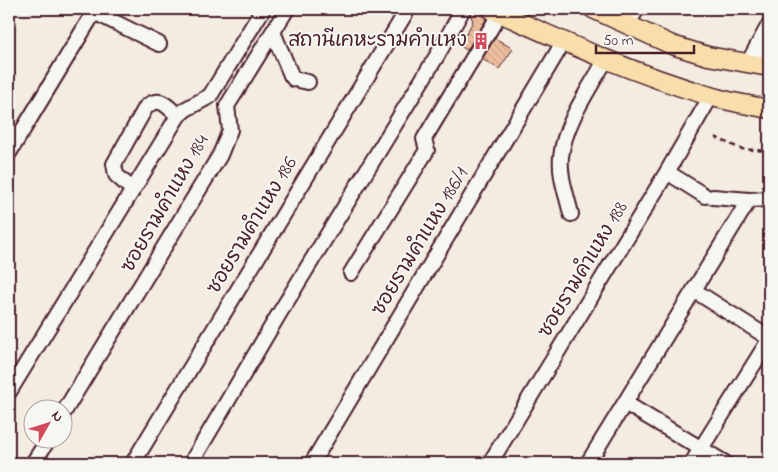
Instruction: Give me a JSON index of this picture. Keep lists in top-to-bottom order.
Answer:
{
  "streets": {
    "street": [
      "ซอยรามคำแหง 184",
      "ซอยรามคำแหง 186",
      "ซอยรามคำแหง 186/1",
      "ซอยรามคำแหง 188"
    ]
  },
  "places": {
    "building": ["สถานีเคหะรามคำแหง"]
  },
  "scale_bar": "50 m",
  "north": "top right"
}
